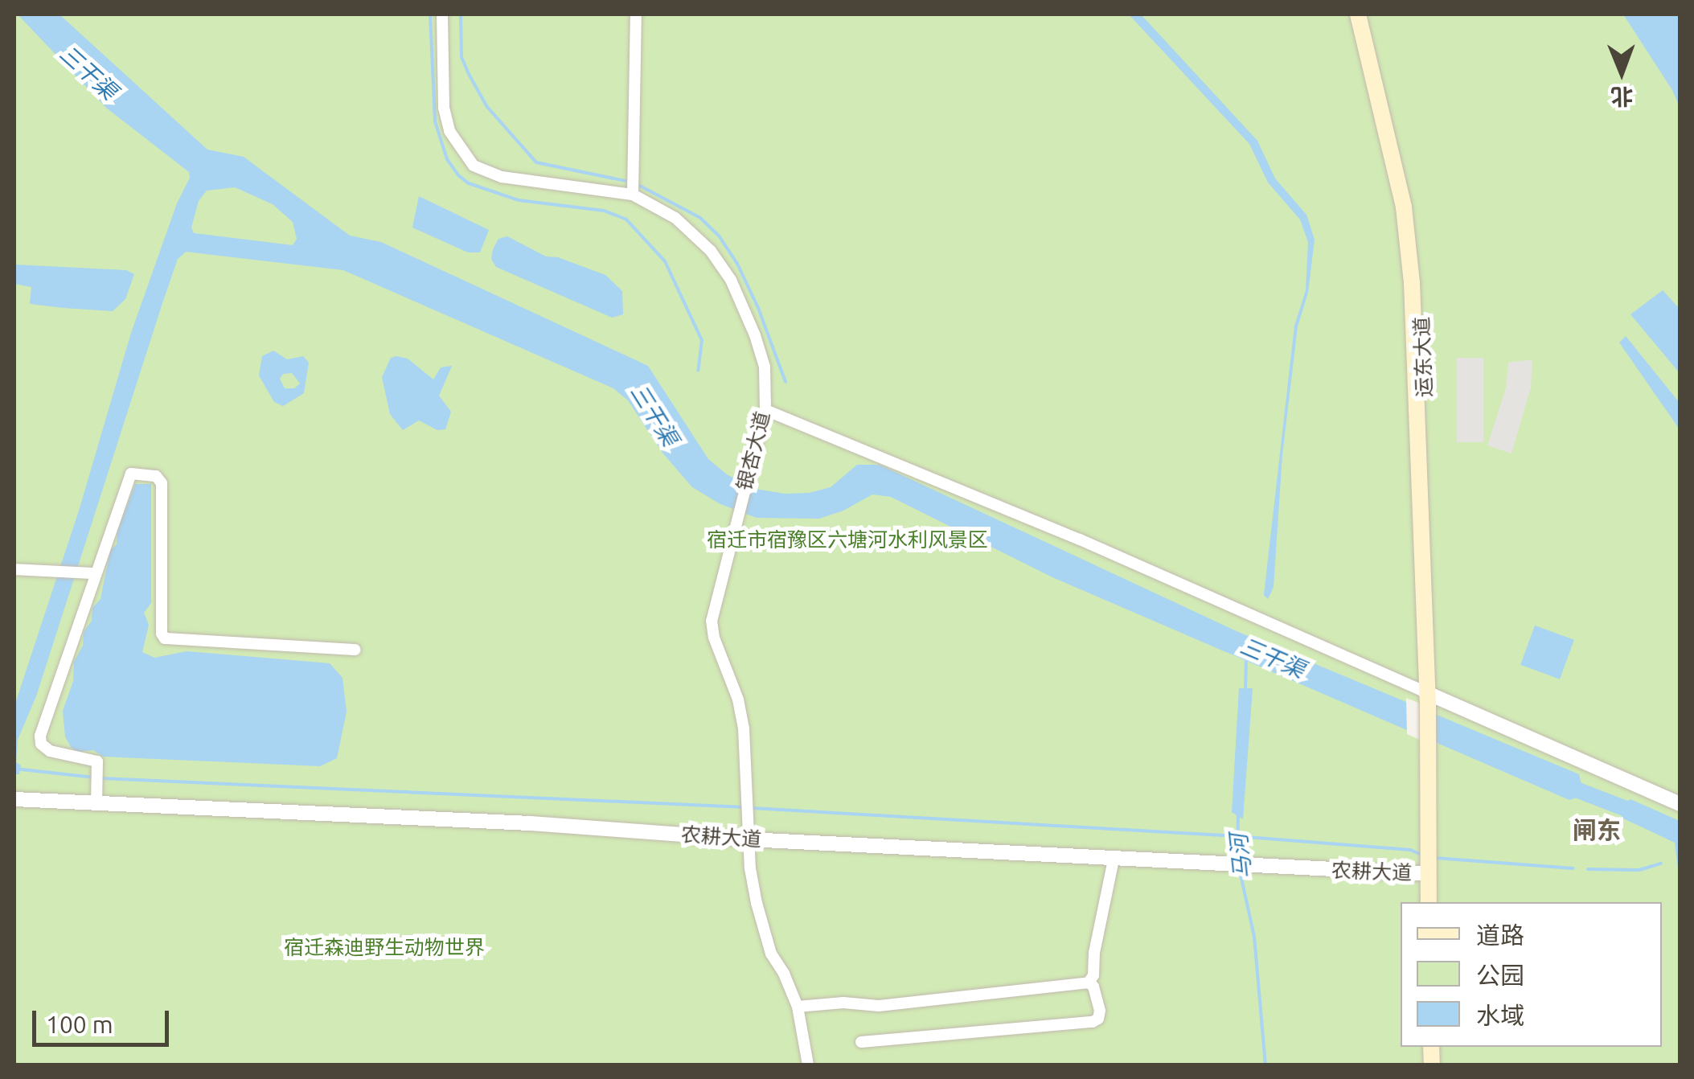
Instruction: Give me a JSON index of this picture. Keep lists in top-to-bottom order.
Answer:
{
  "streets": {
    "main road": ["运东大道"],
    "street": ["银杏大道", "农耕大道"]
  },
  "crossings": [
    ["运东大道", "农耕大道"],
    ["银杏大道", "农耕大道"]
  ],
  "districts": ["闸东"],
  "water": ["三干渠", "马河"],
  "parks": ["宿迁市宿豫区六塘河水利风景区", "宿迁森迪野生动物世界"],
  "legend": ["道路", "公园", "水域"],
  "scale_bar": "100 m",
  "north": "bottom"
}
